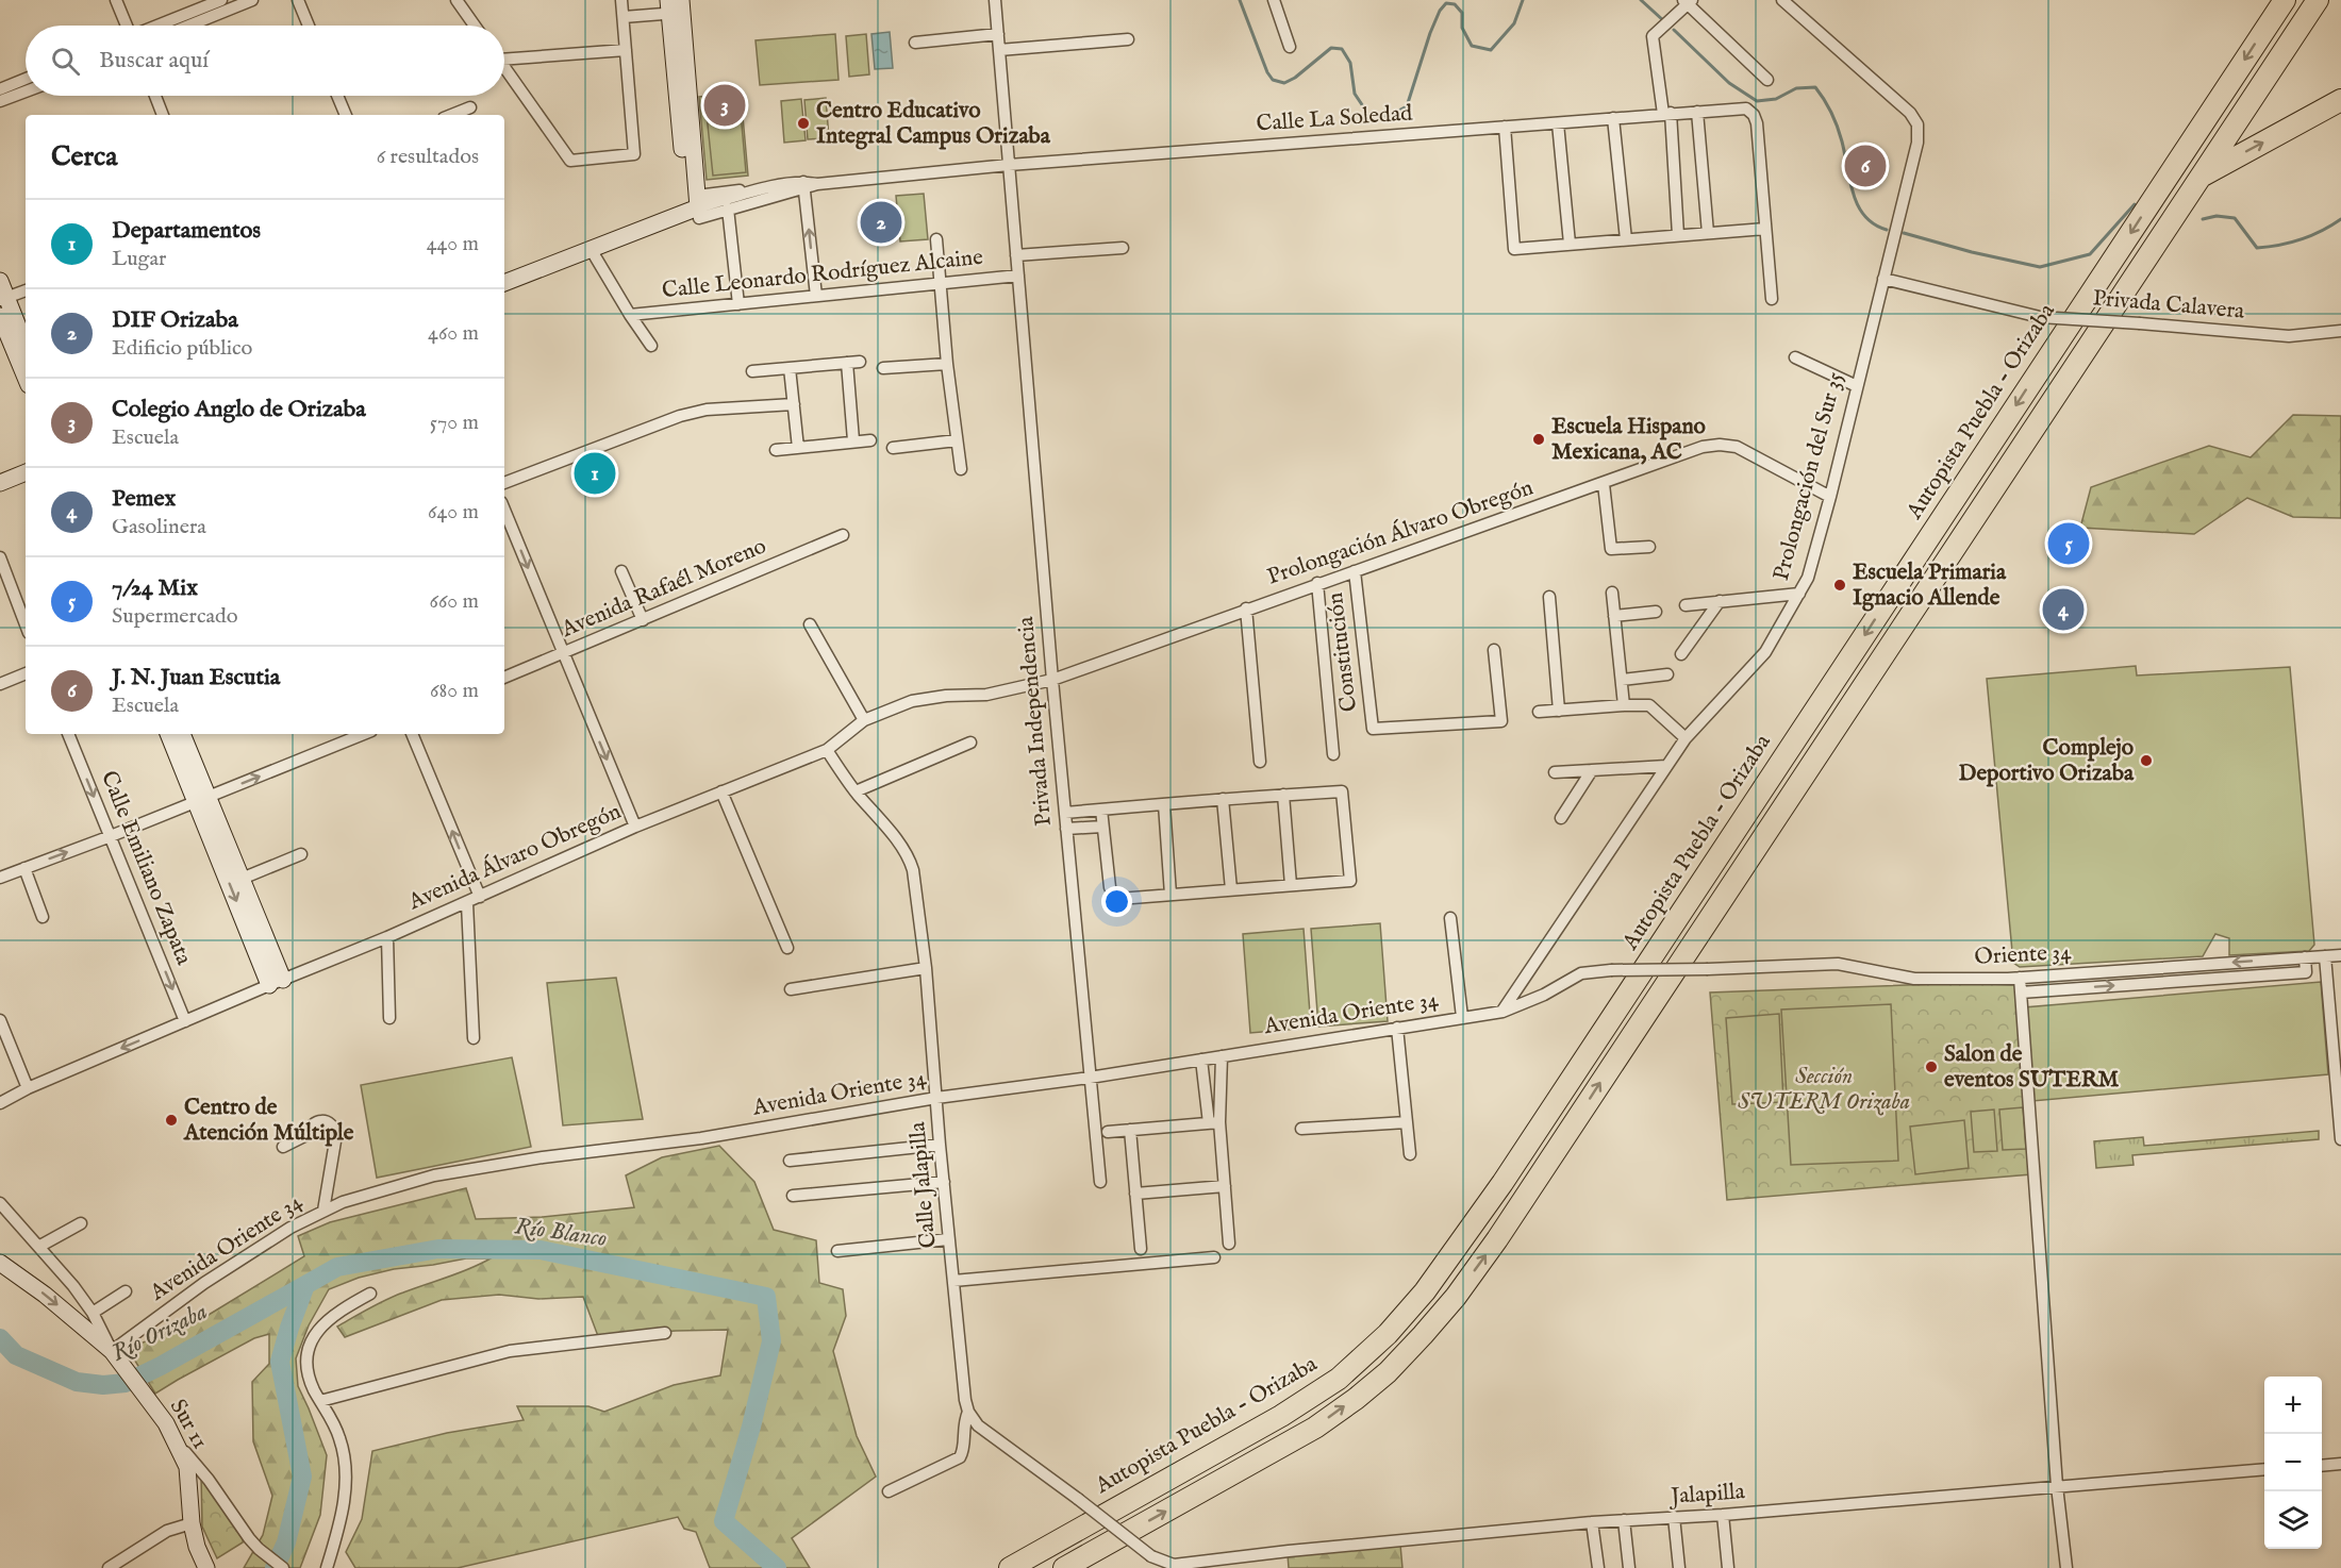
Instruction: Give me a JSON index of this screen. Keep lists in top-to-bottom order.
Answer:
{
  "streets": {
    "highway": ["Autopista Puebla - Orizaba"],
    "street": [
      "Calle La Soledad",
      "Calle Leonardo Rodríguez Alcaine",
      "Privada Calavera",
      "Prolongación del Sur 35",
      "Prolongación Álvaro Obregón",
      "Avenida Rafaél Moreno",
      "Constitución",
      "Privada Independencia",
      "Avenida Álvaro Obregón",
      "Calle Emiliano Zapata",
      "Oriente 34",
      "Avenida Oriente 34",
      "Calle Jalapilla",
      "Sur 11",
      "Jalapilla"
    ]
  },
  "crossings": [
    ["Calle La Soledad", "Privada Independencia"],
    ["Calle Leonardo Rodríguez Alcaine", "Privada Independencia"],
    ["Privada Calavera", "Prolongación del Sur 35"],
    ["Prolongación del Sur 35", "Prolongación Álvaro Obregón"],
    ["Prolongación del Sur 35", "Avenida Oriente 34"],
    ["Prolongación Álvaro Obregón", "Constitución"],
    ["Prolongación Álvaro Obregón", "Privada Independencia"],
    ["Prolongación Álvaro Obregón", "Avenida Álvaro Obregón"],
    ["Privada Independencia", "Avenida Álvaro Obregón"],
    ["Privada Independencia", "Avenida Oriente 34"],
    ["Avenida Álvaro Obregón", "Calle Emiliano Zapata"],
    ["Avenida Álvaro Obregón", "Calle Jalapilla"],
    ["Oriente 34", "Avenida Oriente 34"],
    ["Avenida Oriente 34", "Calle Jalapilla"],
    ["Avenida Oriente 34", "Sur 11"],
    ["Calle Jalapilla", "Jalapilla"]
  ],
  "water": ["Río Blanco", "Río Orizaba"],
  "parks": ["Sección SUTERM Orizaba"],
  "places": [
    "Centro Educativo Integral Campus Orizaba",
    "Escuela Hispano Mexicana, AC",
    "Escuela Primaria Ignacio Allende",
    "Complejo Deportivo Orizaba",
    "Salon de eventos SUTERM",
    "Centro de Atención Múltiple"
  ],
  "page": {
    "search": "Buscar aquí",
    "pins": [
      "3",
      "6",
      "2",
      "1",
      "5",
      "4"
    ],
    "heading": ["Cerca", "6 resultados"],
    "list": [
      {
        "mark": "1",
        "name": "Departamentos",
        "note": "Lugar",
        "value": "440 m"
      },
      {
        "mark": "2",
        "name": "DIF Orizaba",
        "note": "Edificio público",
        "value": "460 m"
      },
      {
        "mark": "3",
        "name": "Colegio Anglo de Orizaba",
        "note": "Escuela",
        "value": "570 m"
      },
      {
        "mark": "4",
        "name": "Pemex",
        "note": "Gasolinera",
        "value": "640 m"
      },
      {
        "mark": "5",
        "name": "7/24 Mix",
        "note": "Supermercado",
        "value": "660 m"
      },
      {
        "mark": "6",
        "name": "J. N. Juan Escutia",
        "note": "Escuela",
        "value": "680 m"
      }
    ],
    "map_buttons": ["+", "−"]
  }
}
